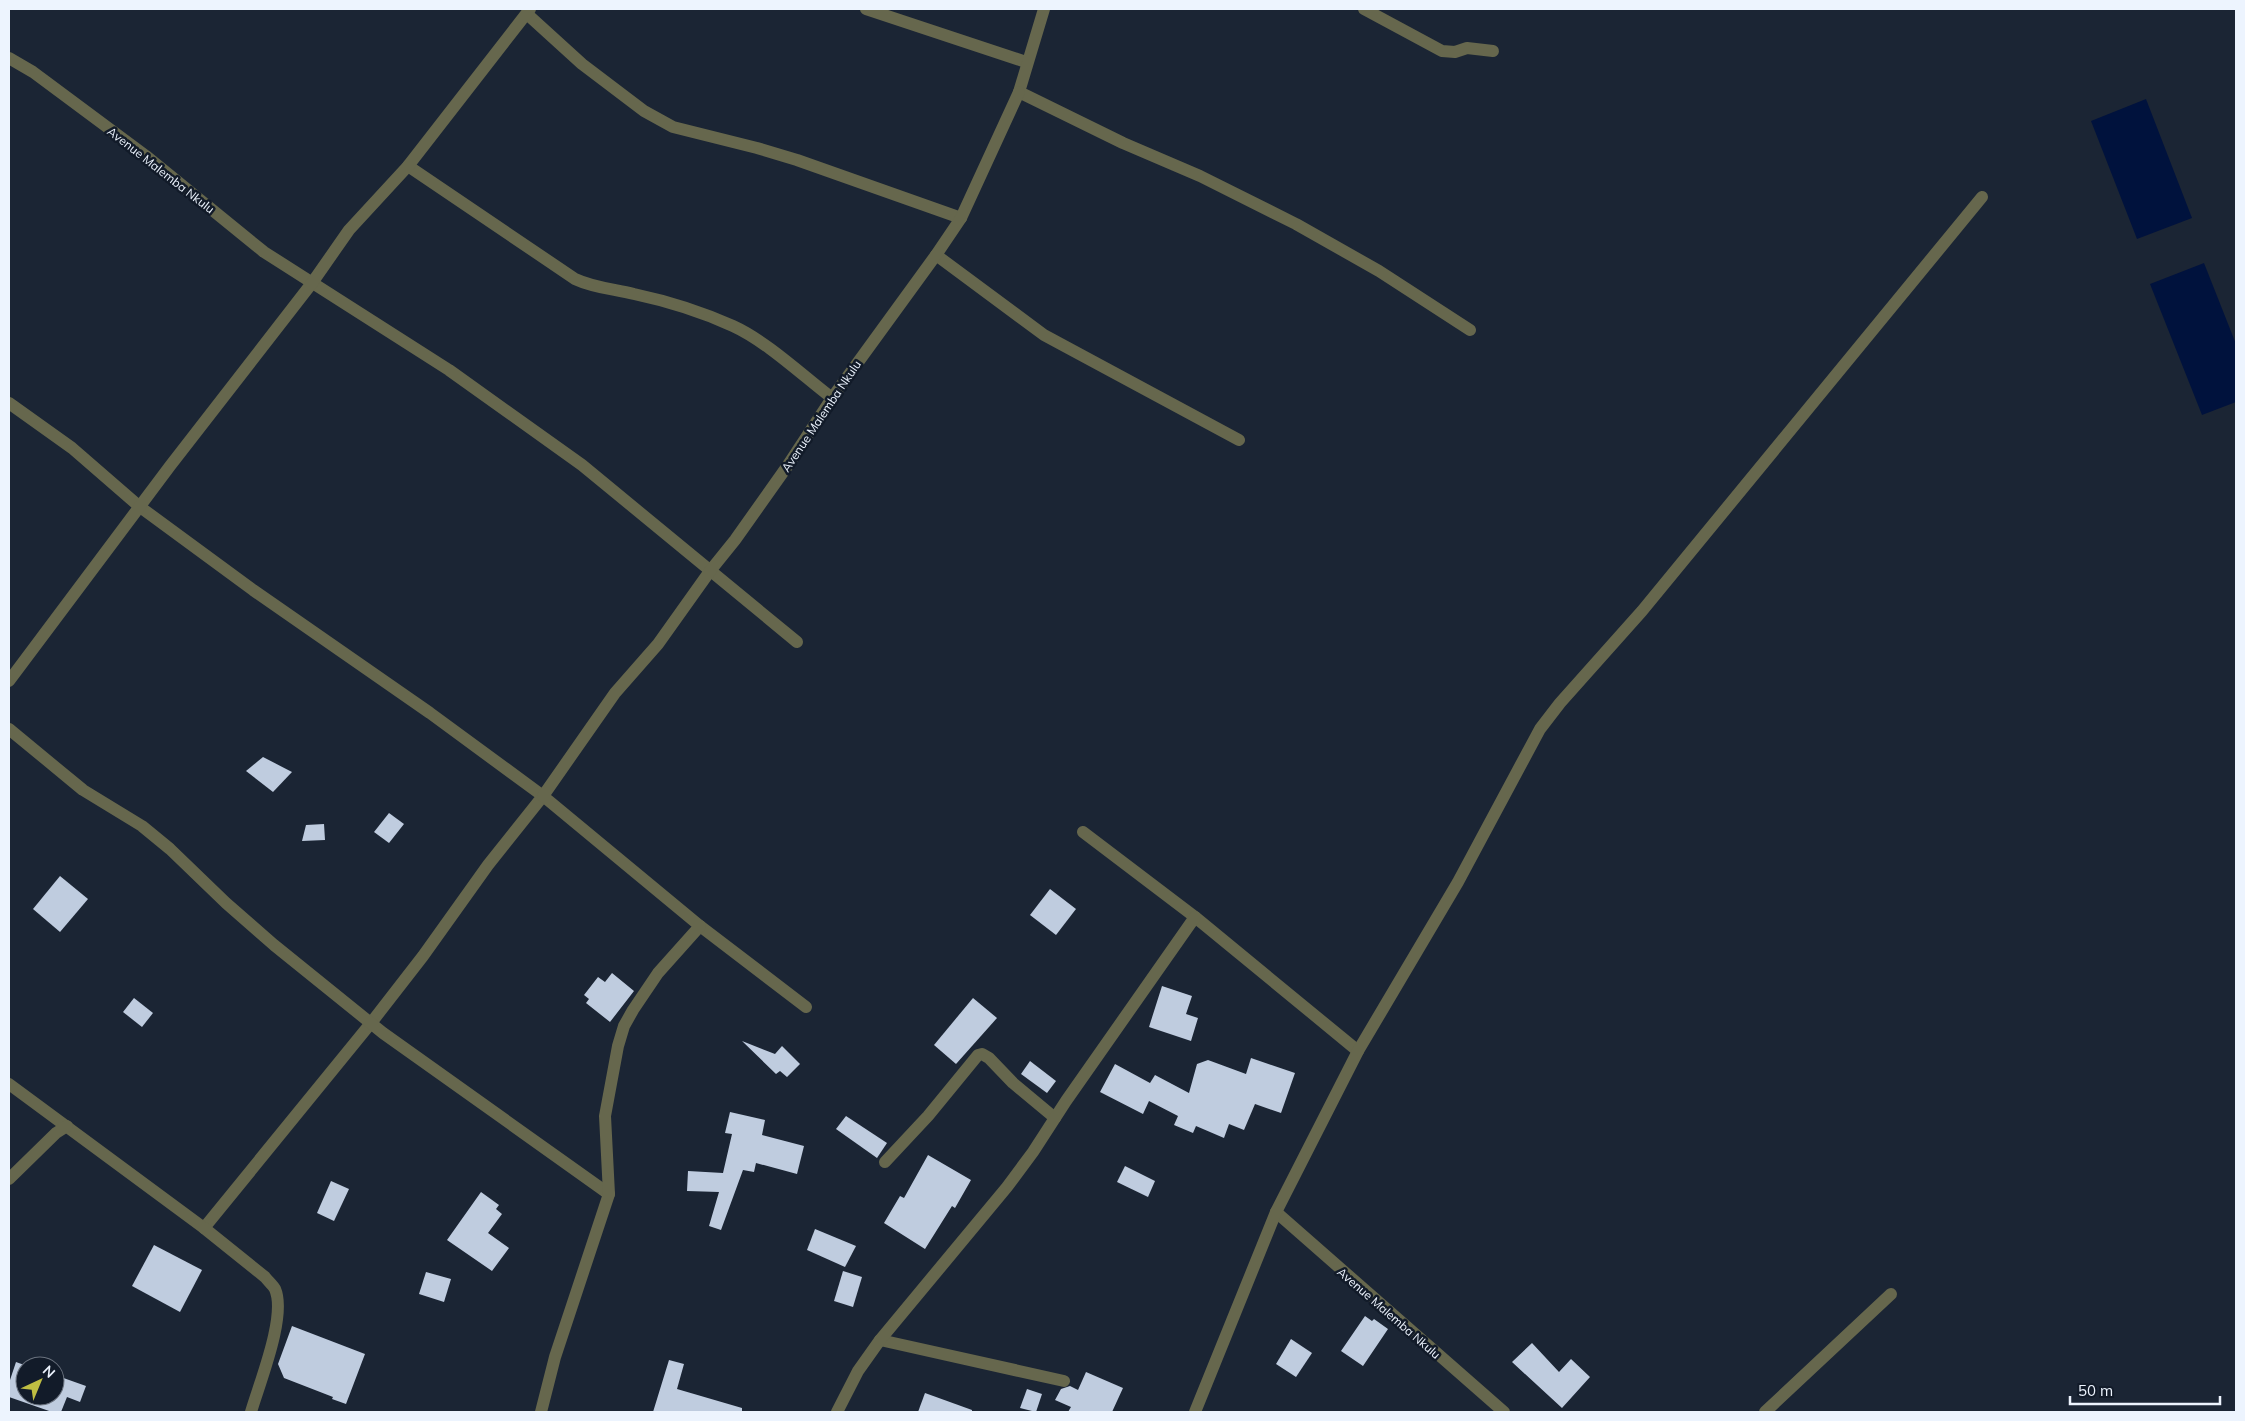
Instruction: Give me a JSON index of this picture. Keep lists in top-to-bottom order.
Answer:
{
  "streets": {
    "street": ["Avenue Malemba Nkulu"]
  },
  "scale_bar": "50 m",
  "north": "top right"
}
